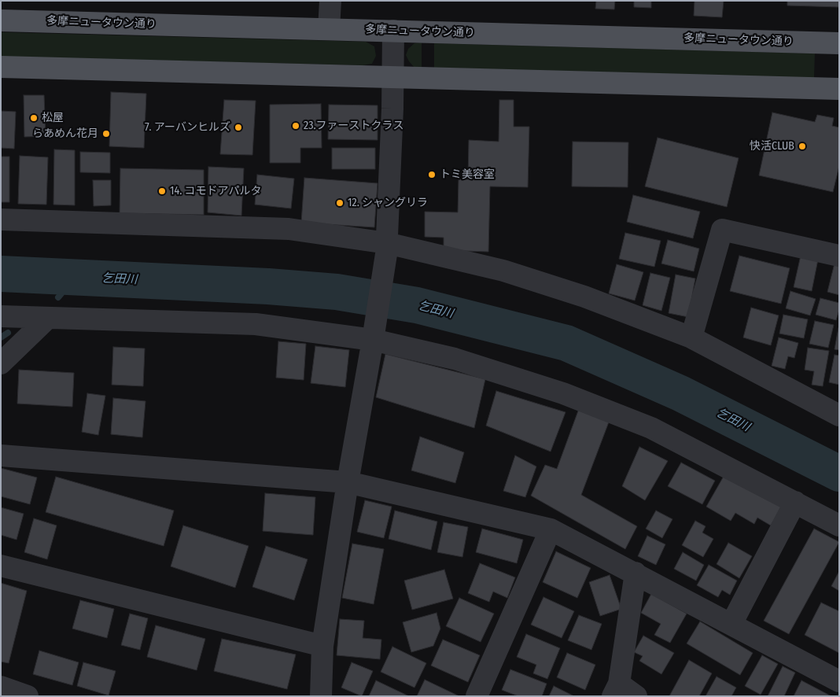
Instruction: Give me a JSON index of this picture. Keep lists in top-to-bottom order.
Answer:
{
  "streets": {
    "main road": ["多摩ニュータウン通り"]
  },
  "water": ["乞田川"],
  "places": [
    "松屋",
    "23.ファーストクラス",
    "7. アーバンヒルズ",
    "らあめん花月",
    "快活CLUB",
    "トミ美容室",
    "14. コモドアパルタ",
    "12. シャングリラ"
  ]
}
